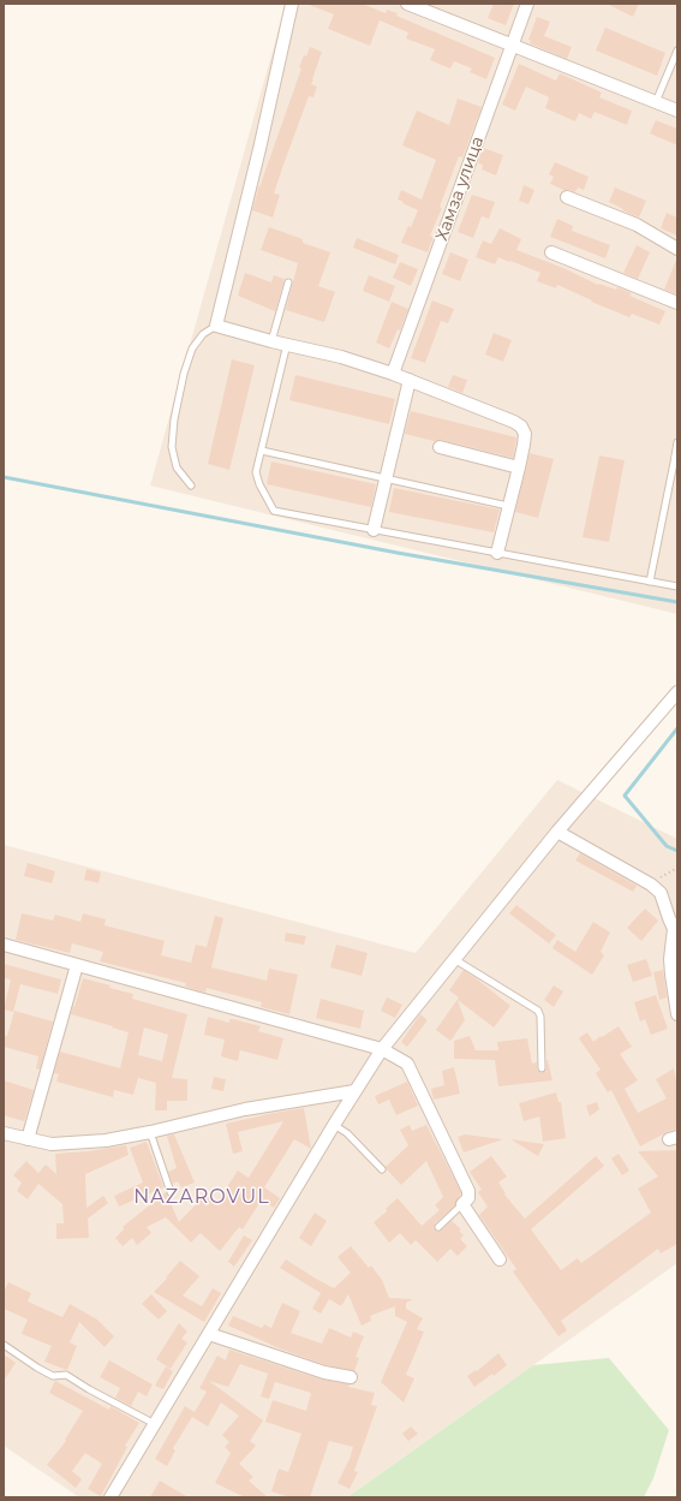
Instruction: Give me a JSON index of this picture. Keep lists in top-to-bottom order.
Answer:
{
  "streets": {
    "street": ["Хамза улица"]
  },
  "districts": ["NAZAROVUL"]
}
